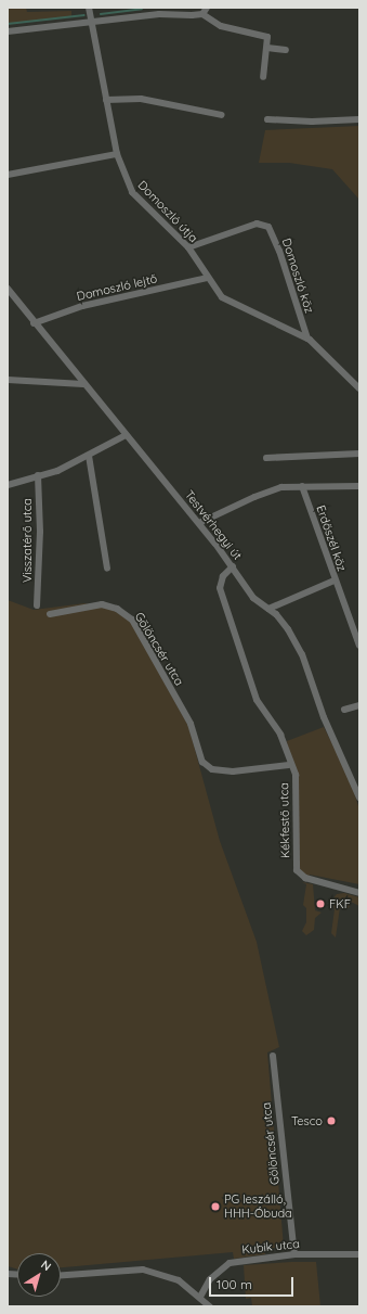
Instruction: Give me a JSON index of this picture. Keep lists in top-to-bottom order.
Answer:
{
  "streets": {
    "street": [
      "Domoszló útja",
      "Domoszló köz",
      "Domoszló lejtő",
      "Testvérhegyi út",
      "Erdőszél köz",
      "Visszatérő utca",
      "Gölöncsér utca",
      "Kékfestő utca",
      "Kubik utca"
    ]
  },
  "crossings": [
    ["Domoszló útja", "Domoszló köz"],
    ["Domoszló útja", "Domoszló lejtő"],
    ["Domoszló lejtő", "Testvérhegyi út"],
    ["Testvérhegyi út", "Visszatérő utca"],
    ["Testvérhegyi út", "Kékfestő utca"],
    ["Gölöncsér utca", "Kékfestő utca"],
    ["Gölöncsér utca", "Kubik utca"]
  ],
  "places": ["FKF", "Tesco", "PG leszálló, HHH-Óbuda"],
  "scale_bar": "100 m",
  "north": "top right"
}
